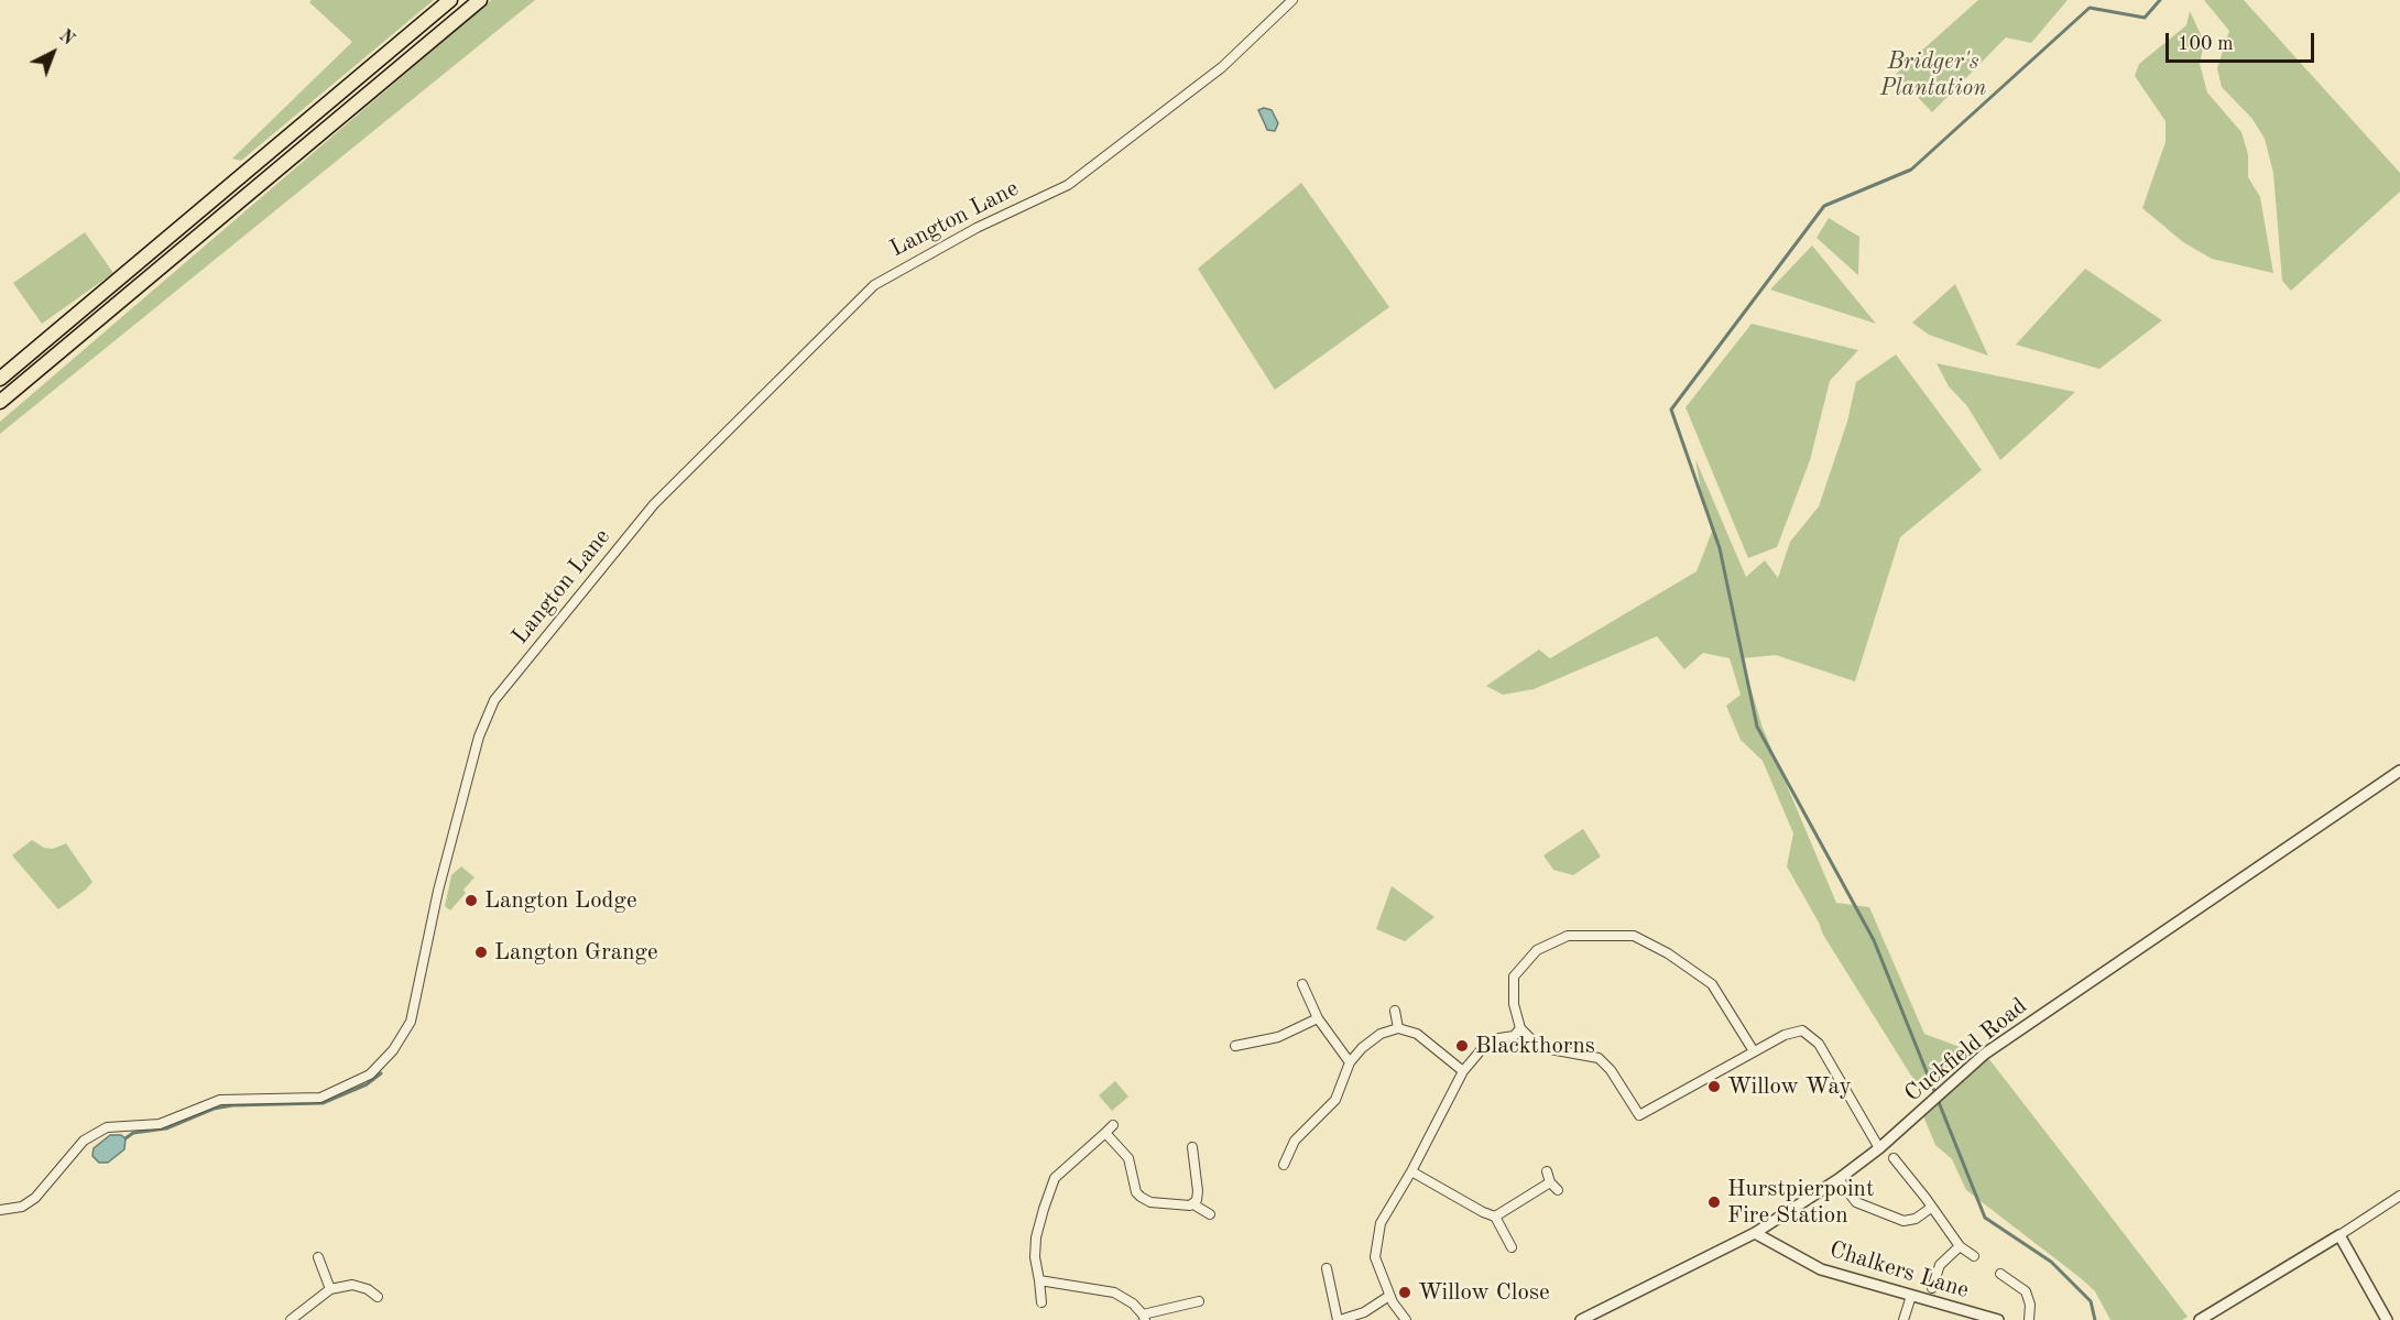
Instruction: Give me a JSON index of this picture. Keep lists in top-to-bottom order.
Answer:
{
  "streets": {
    "street": ["Langton Lane", "Cuckfield Road", "Chalkers Lane"]
  },
  "crossings": [
    ["Cuckfield Road", "Chalkers Lane"]
  ],
  "parks": ["Bridger's Plantation"],
  "places": [
    "Langton Lodge",
    "Langton Grange",
    "Blackthorns",
    "Willow Way",
    "Hurstpierpoint Fire Station",
    "Willow Close"
  ],
  "scale_bar": "100 m",
  "north": "top right"
}
